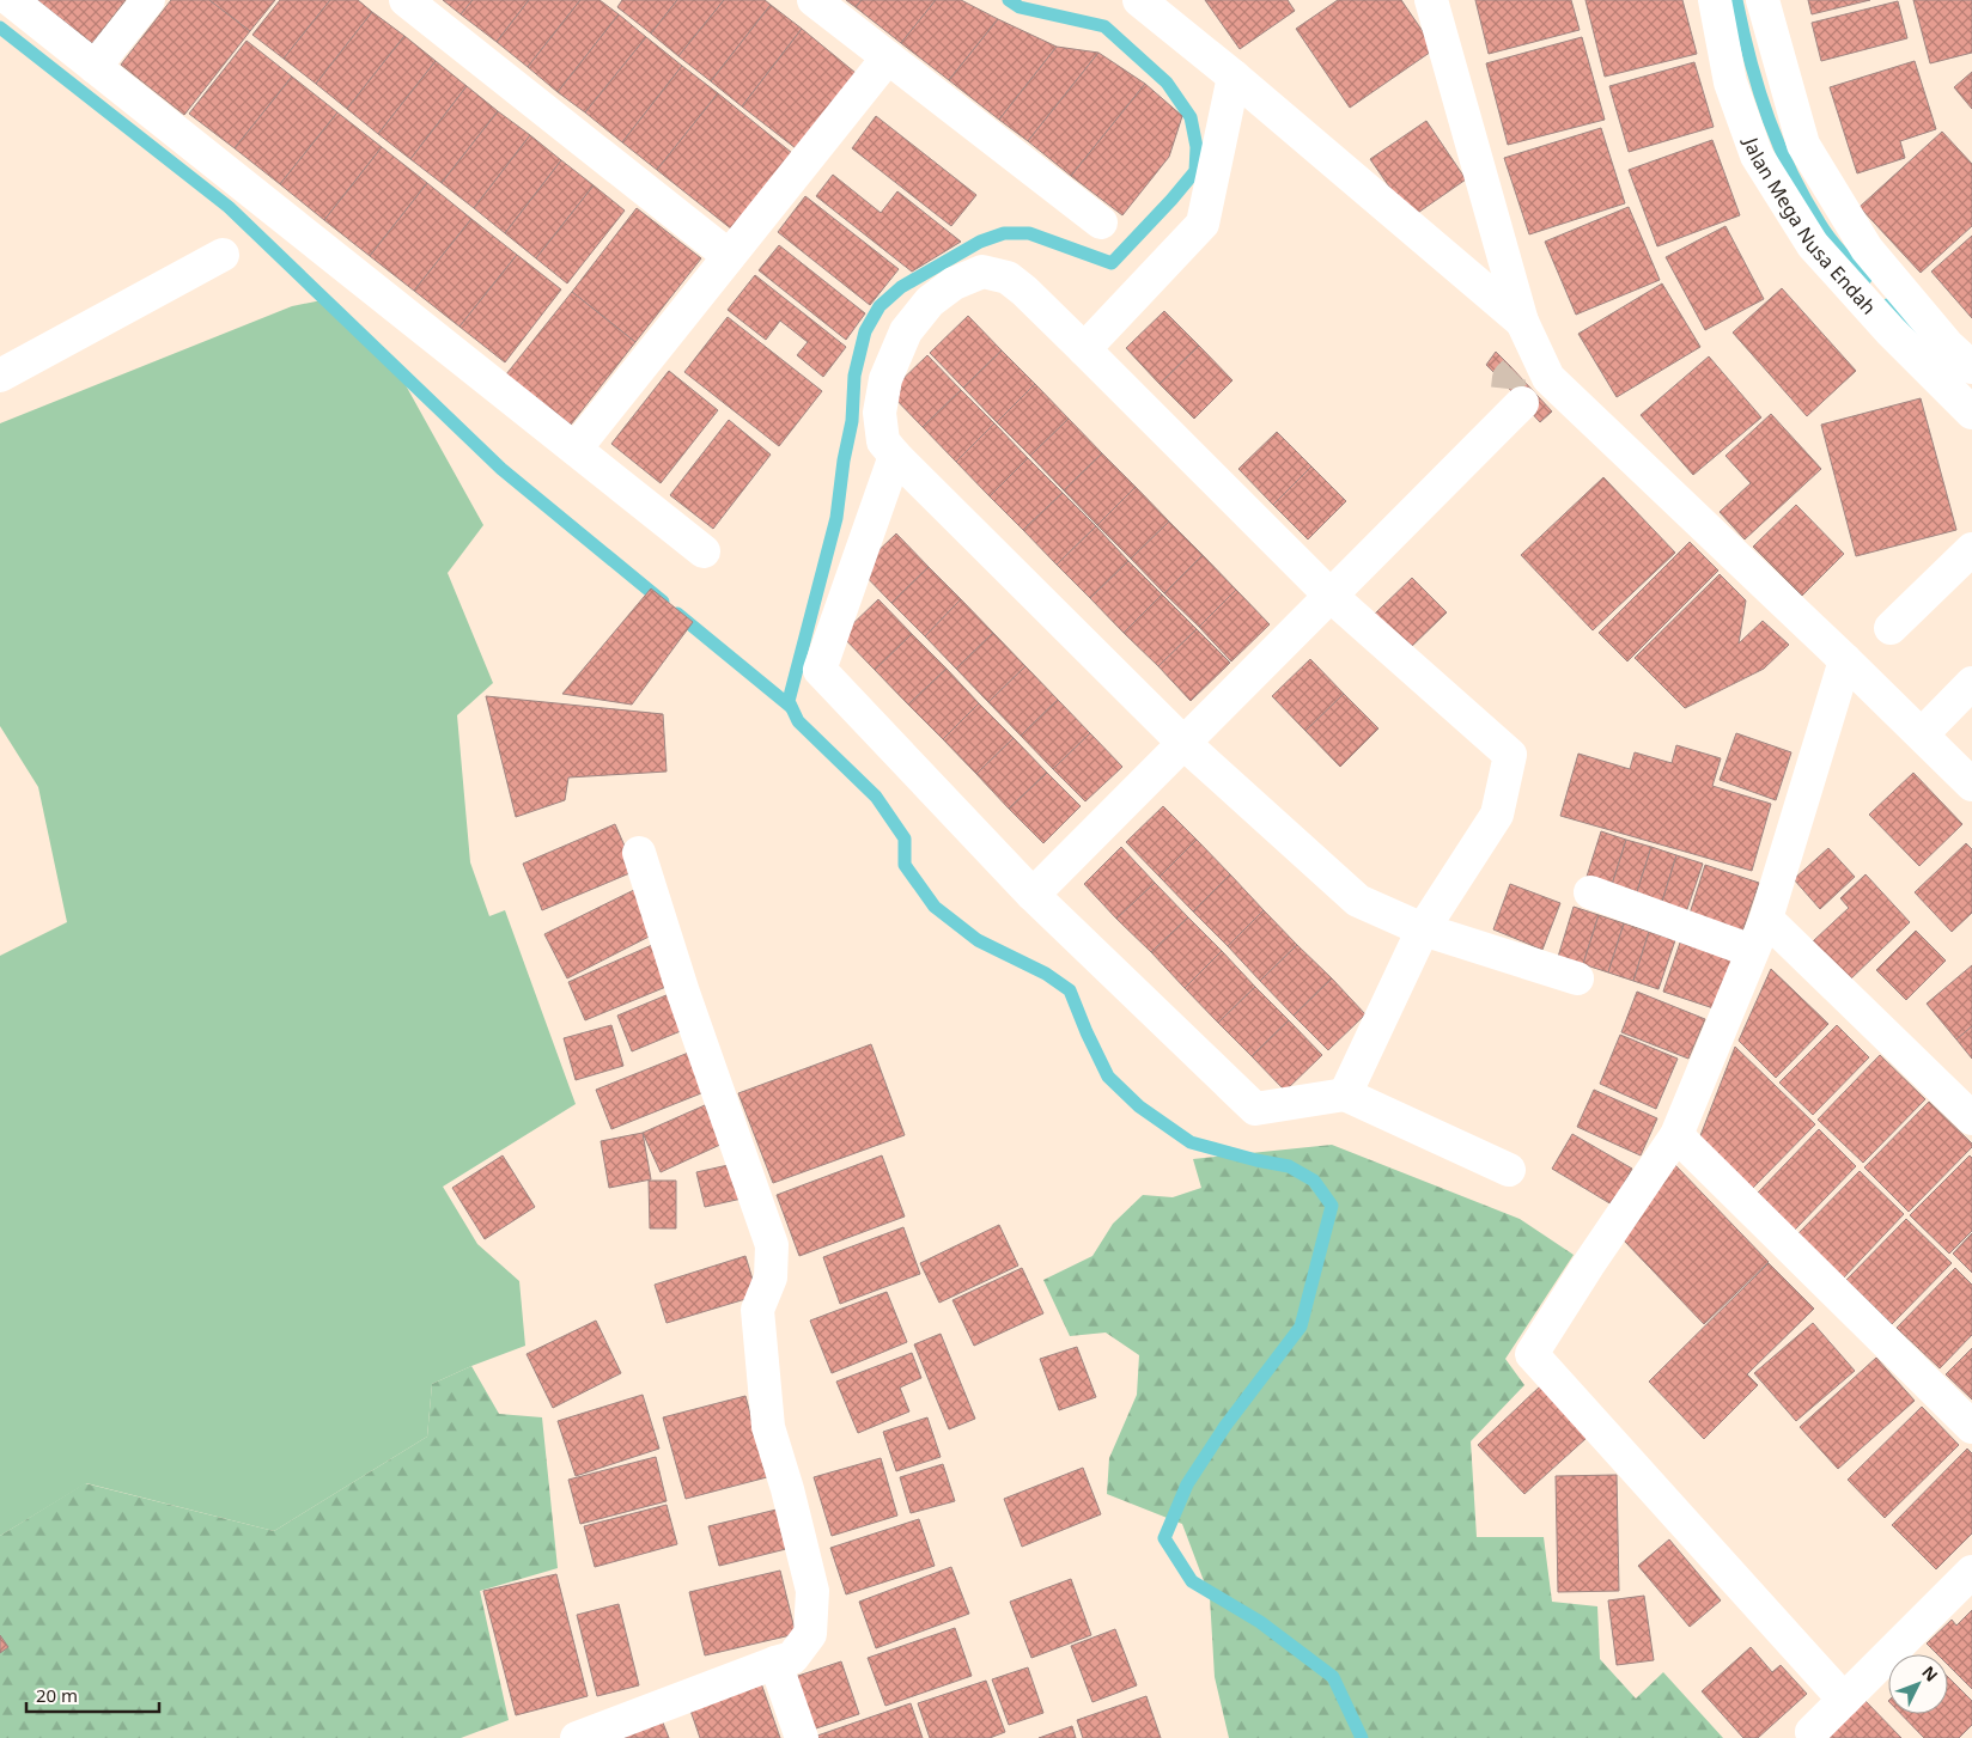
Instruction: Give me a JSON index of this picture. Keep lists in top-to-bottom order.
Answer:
{
  "streets": {
    "street": ["Jalan Mega Nusa Endah"]
  },
  "scale_bar": "20 m",
  "north": "top right"
}
